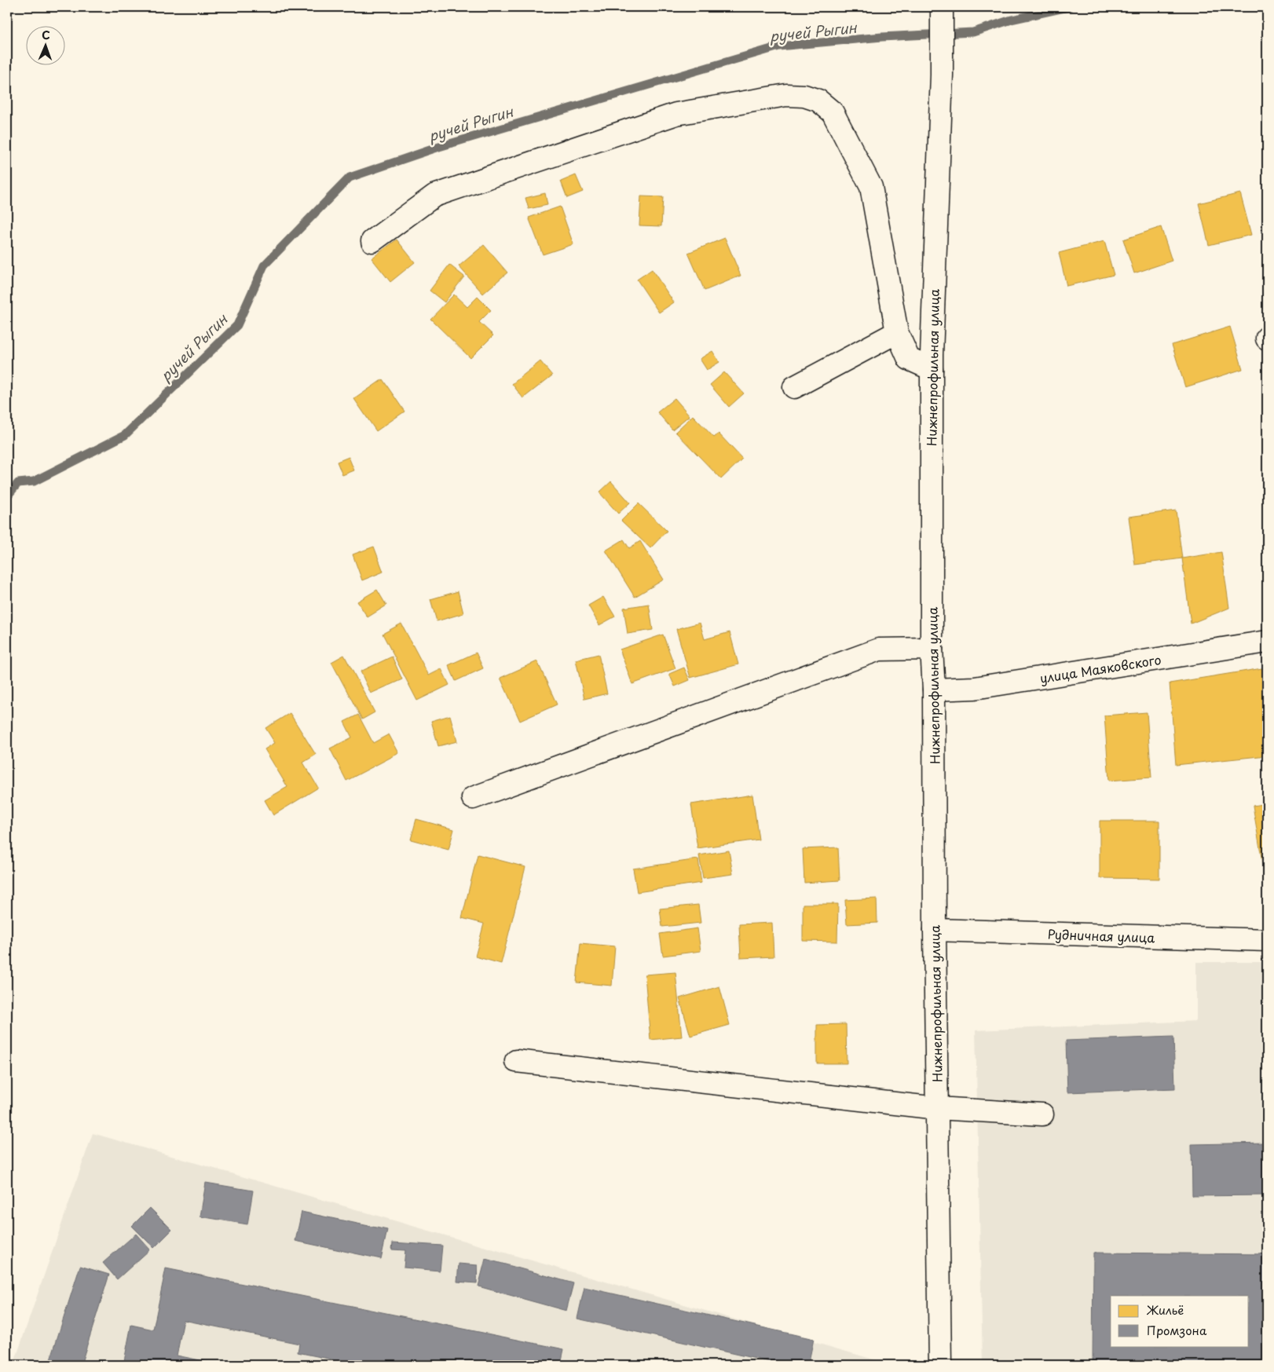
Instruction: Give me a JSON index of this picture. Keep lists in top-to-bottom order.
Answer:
{
  "streets": {
    "street": ["Нижнепрофильная улица", "улица Маяковского", "Рудничная улица"]
  },
  "crossings": [
    ["Нижнепрофильная улица", "улица Маяковского"],
    ["Нижнепрофильная улица", "Рудничная улица"]
  ],
  "water": ["ручей Рыгин"],
  "legend": ["Жильё", "Промзона"],
  "north": "top"
}
